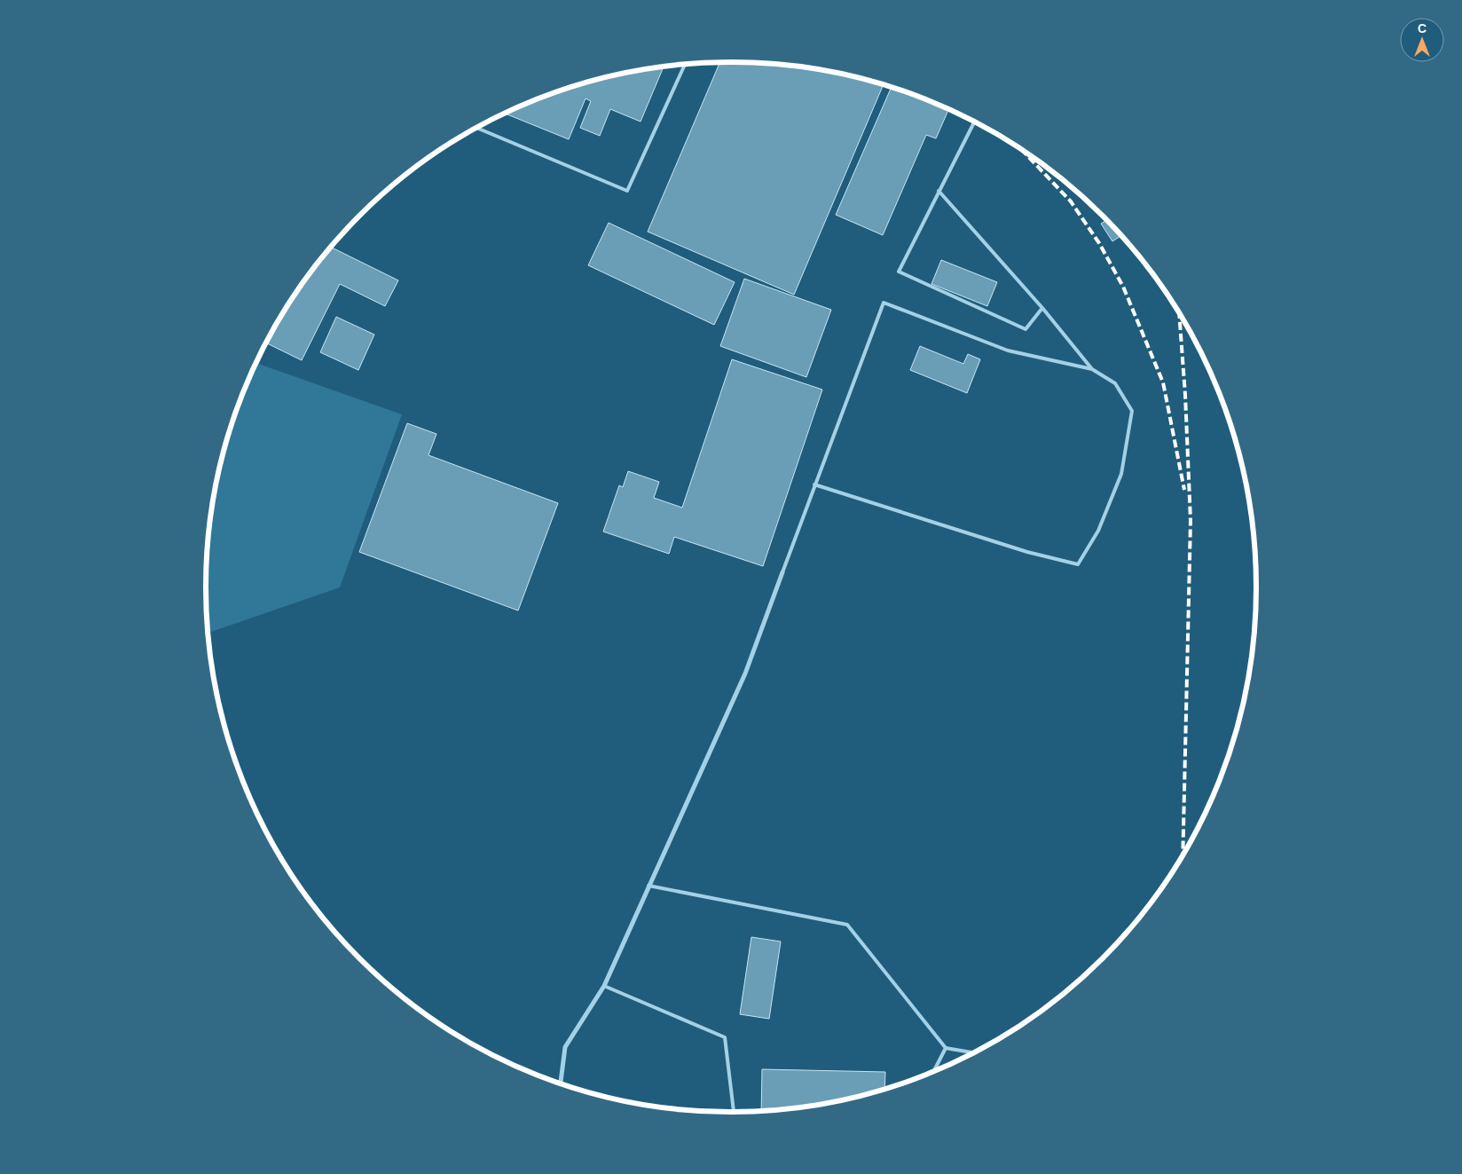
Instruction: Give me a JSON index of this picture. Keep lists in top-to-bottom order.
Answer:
{
  "north": "top"
}
